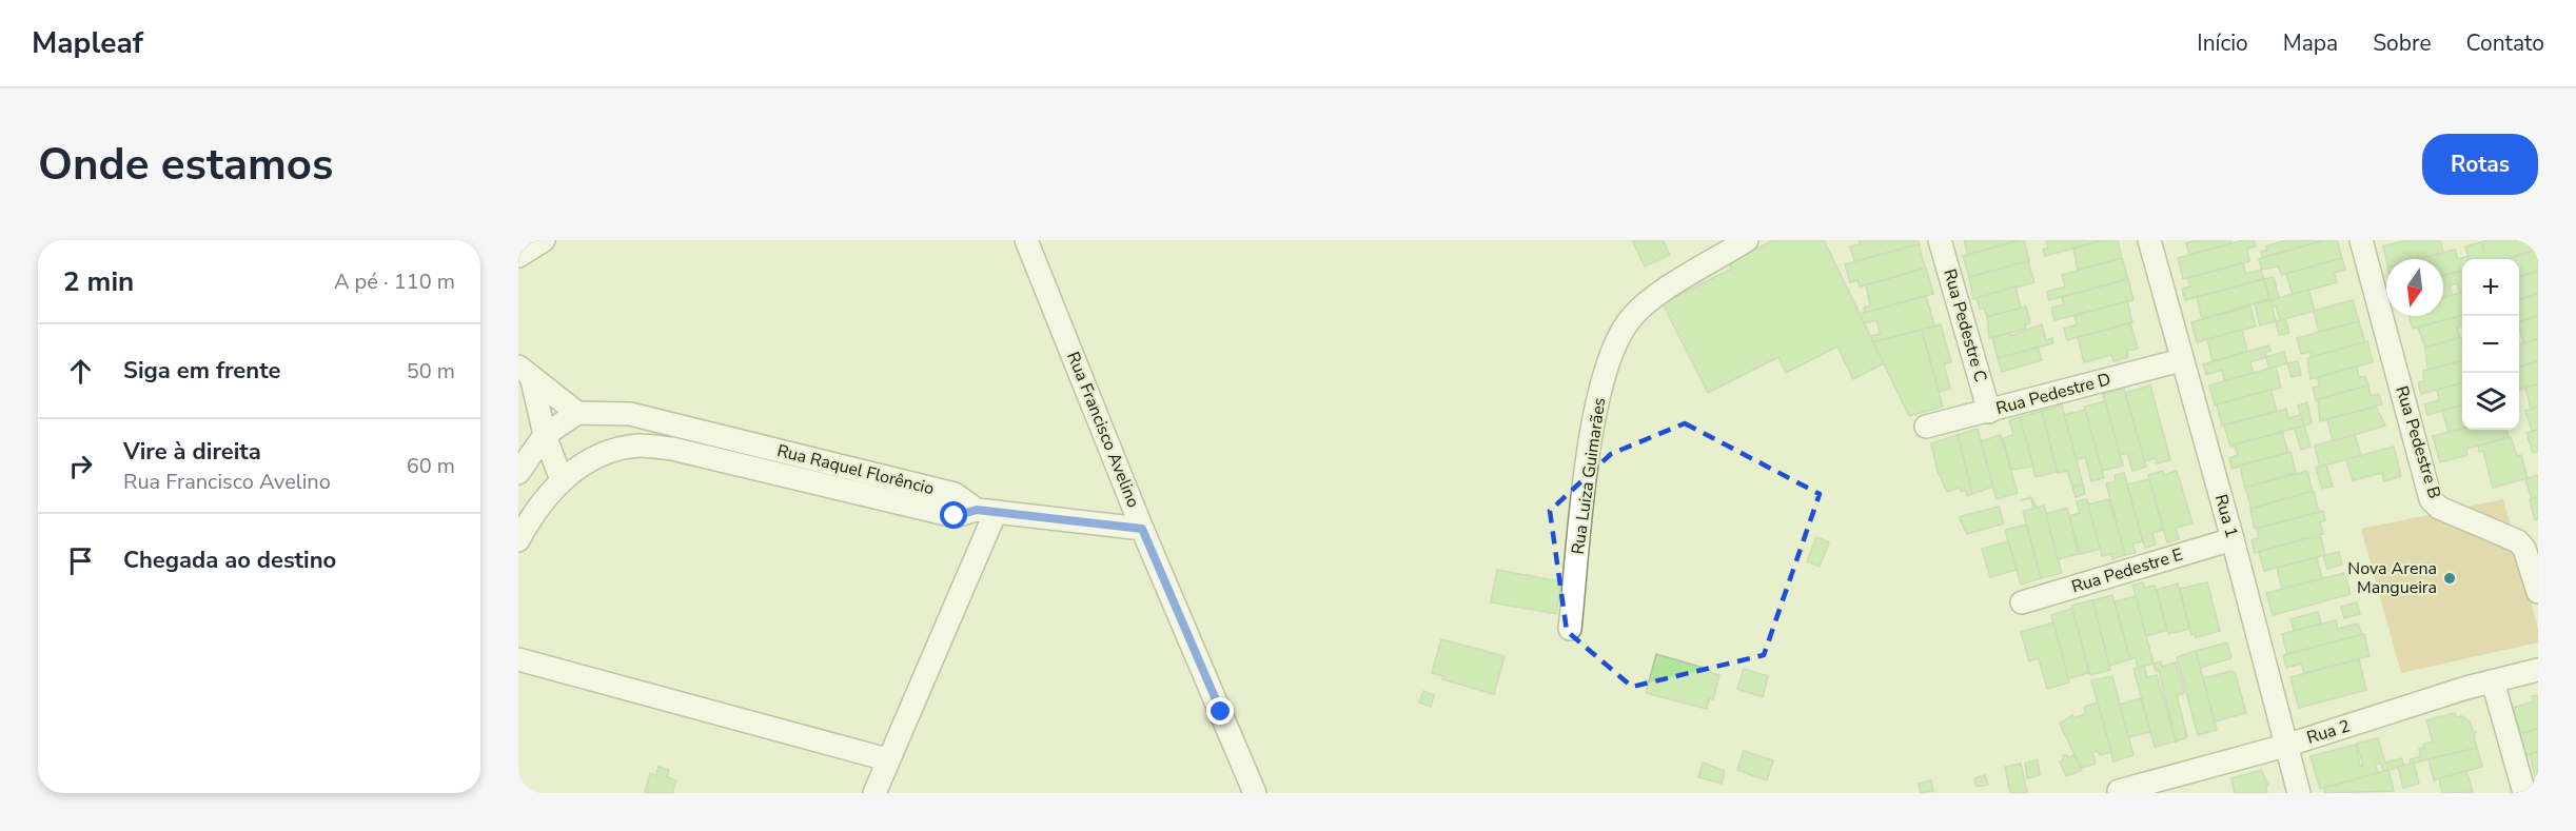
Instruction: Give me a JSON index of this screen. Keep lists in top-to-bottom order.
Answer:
{
  "streets": {
    "street": [
      "Rua Pedestre C",
      "Rua Pedestre D",
      "Rua Francisco Avelino",
      "Rua Pedestre B",
      "Rua Raquel Florêncio",
      "Rua Luiza Guimarães",
      "Rua 1",
      "Rua Pedestre E",
      "Rua 2"
    ]
  },
  "crossings": [
    ["Rua Pedestre C", "Rua Pedestre D"],
    ["Rua Pedestre D", "Rua 1"],
    ["Rua 1", "Rua Pedestre E"],
    ["Rua 1", "Rua 2"]
  ],
  "places": ["Nova Arena Mangueira"],
  "north": "bottom",
  "page": {
    "header": "Mapleaf",
    "nav": [
      "Início",
      "Mapa",
      "Sobre",
      "Contato"
    ],
    "buttons": "Rotas",
    "title": "Onde estamos",
    "heading": ["2 min", "A pé · 110 m"],
    "map_buttons": ["+", "−"],
    "list": [
      ["Siga em frente", "50 m"],
      ["Vire à direita", "Rua Francisco Avelino", "60 m"],
      "Chegada ao destino"
    ]
  }
}
